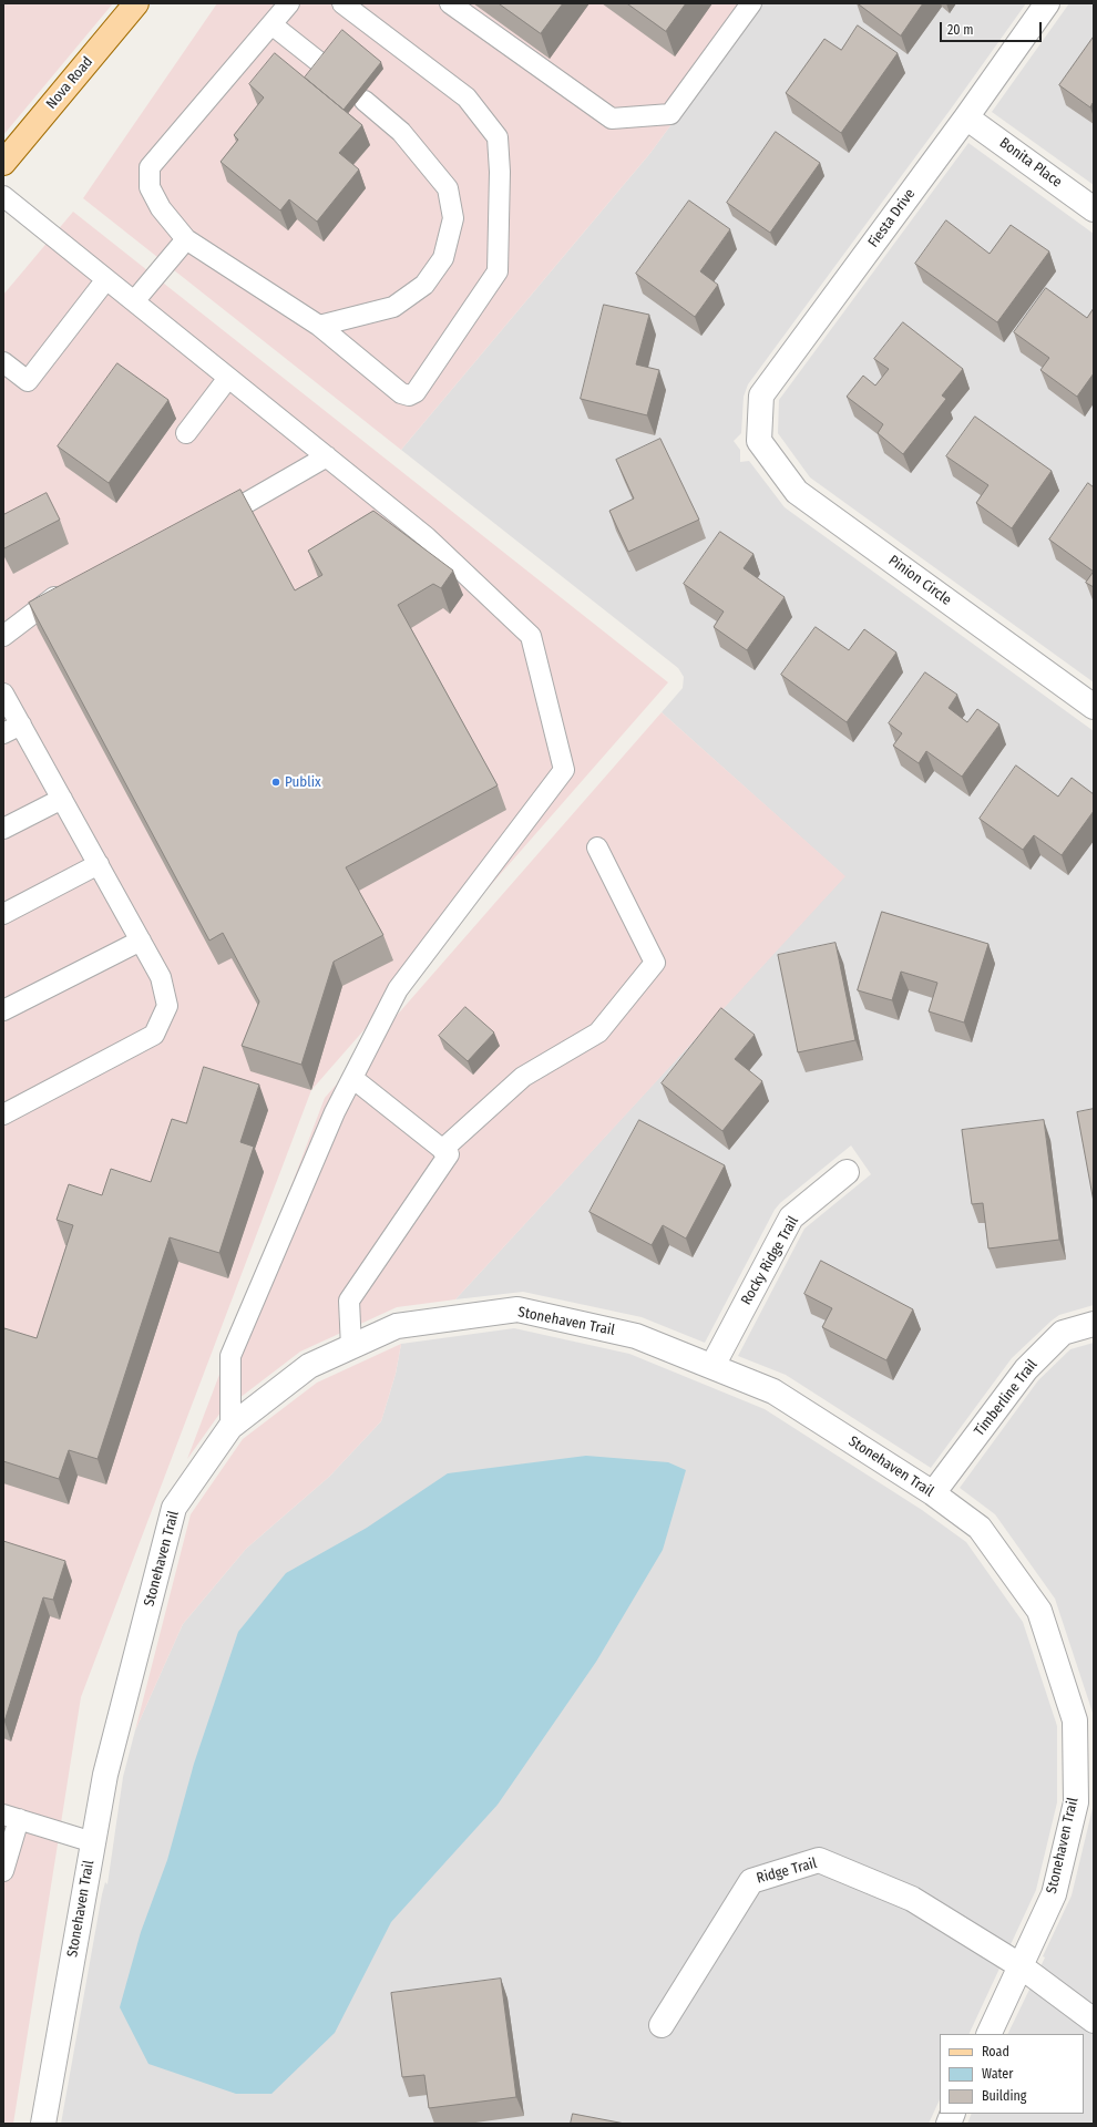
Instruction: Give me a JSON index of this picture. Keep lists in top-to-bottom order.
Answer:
{
  "streets": {
    "main road": ["Nova Road"],
    "street": [
      "Bonita Place",
      "Fiesta Drive",
      "Pinion Circle",
      "Rocky Ridge Trail",
      "Stonehaven Trail",
      "Timberline Trail",
      "Ridge Trail"
    ]
  },
  "crossings": [
    ["Bonita Place", "Fiesta Drive"],
    ["Fiesta Drive", "Pinion Circle"],
    ["Rocky Ridge Trail", "Stonehaven Trail"],
    ["Stonehaven Trail", "Timberline Trail"],
    ["Stonehaven Trail", "Ridge Trail"]
  ],
  "places": ["Publix"],
  "legend": ["Road", "Water", "Building"],
  "scale_bar": "20 m"
}
